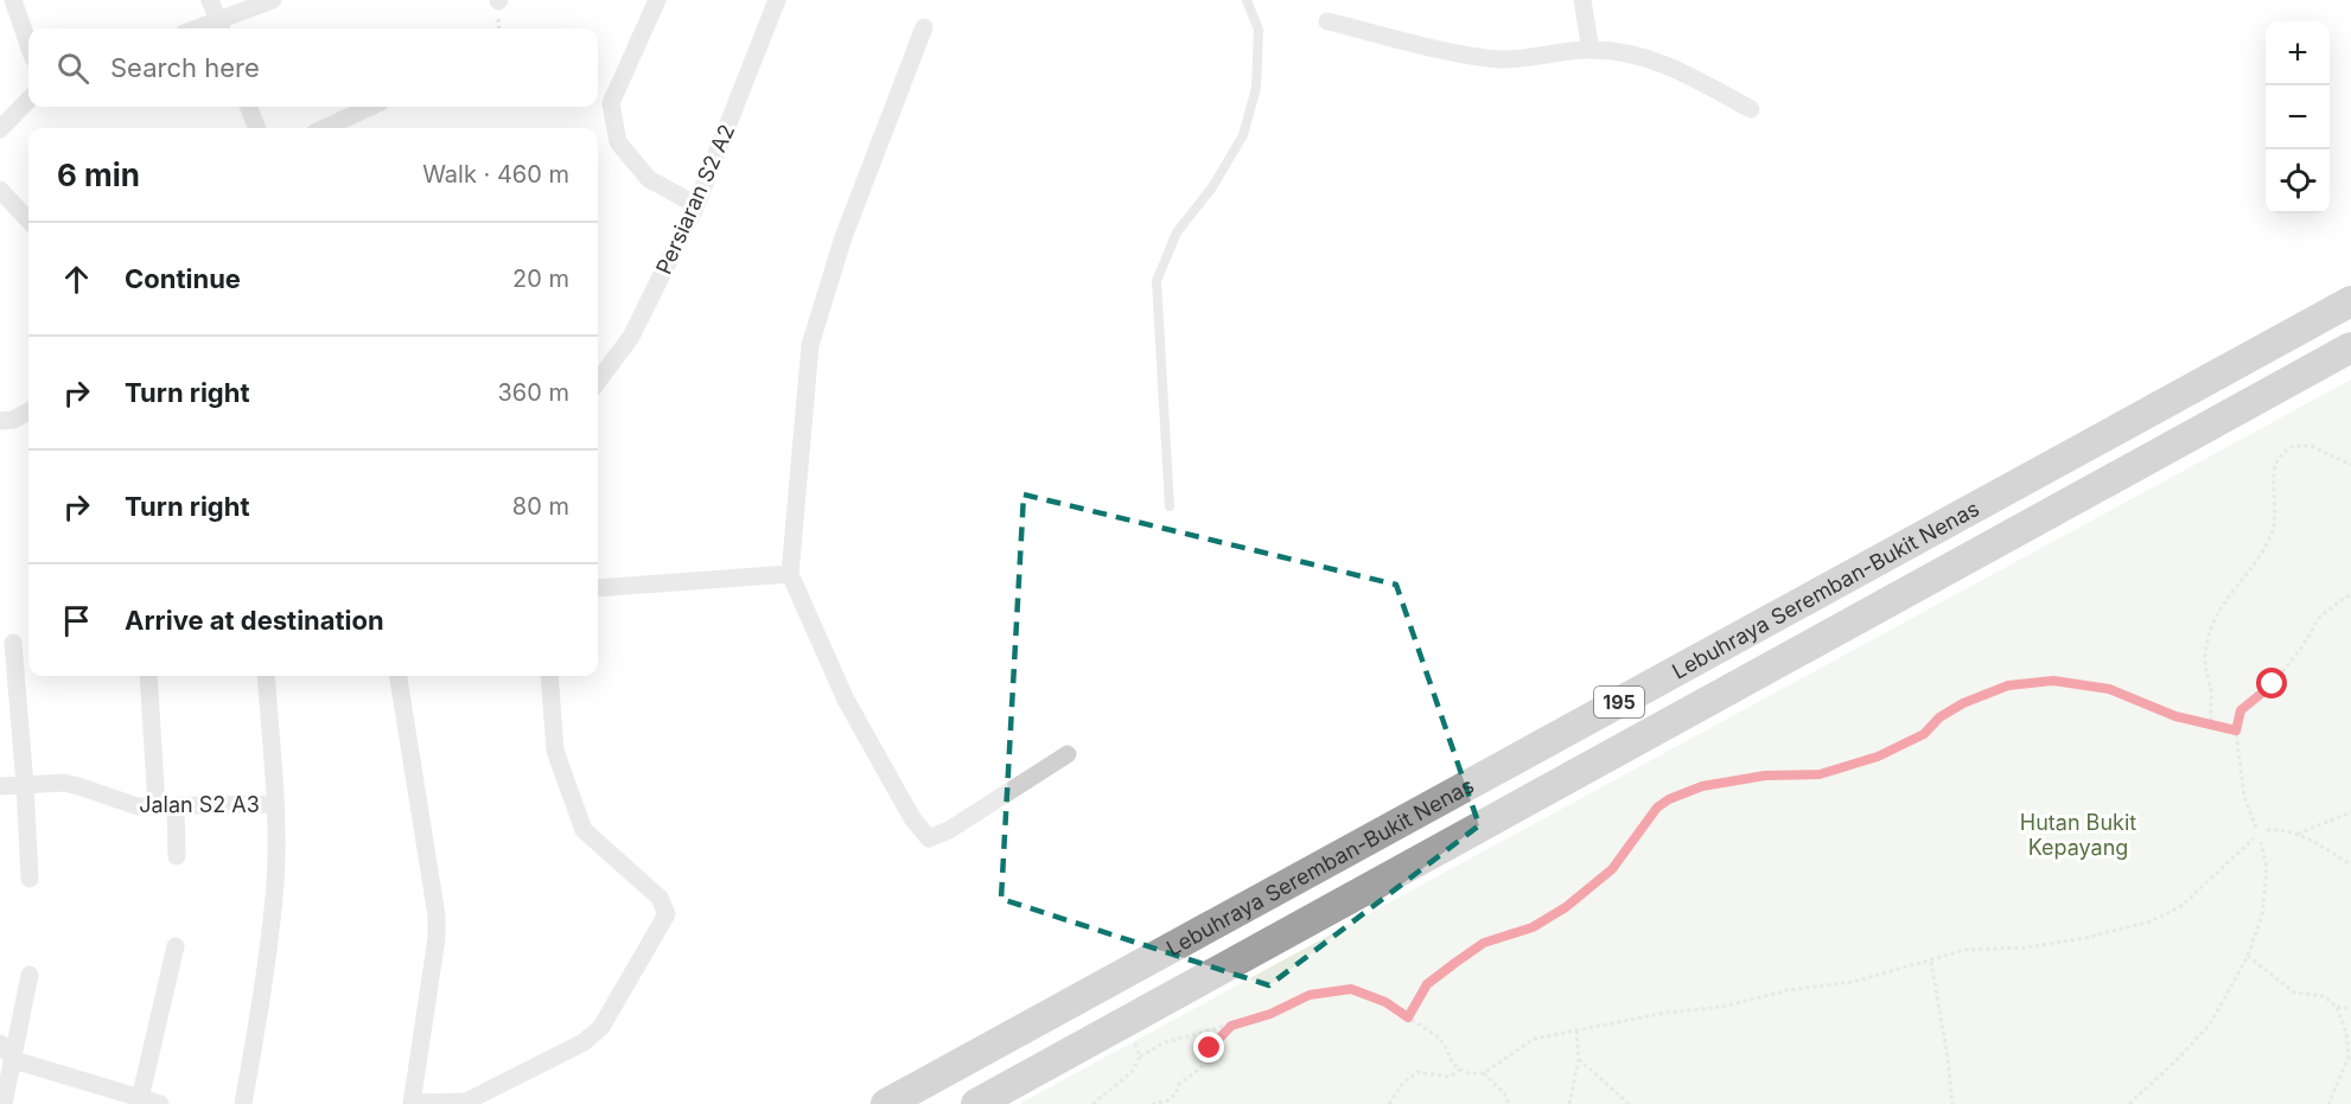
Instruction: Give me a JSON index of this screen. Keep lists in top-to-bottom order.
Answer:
{
  "streets": {
    "highway": ["Lebuhraya Seremban-Bukit Nenas", "195"],
    "street": ["Persiaran S2 A2", "Jalan S2 A3"]
  },
  "parks": ["Hutan Bukit Kepayang"],
  "page": {
    "map_buttons": ["+", "−"],
    "search": "Search here",
    "heading": ["6 min", "Walk · 460 m"],
    "list": [
      ["Continue", "20 m"],
      ["Turn right", "360 m"],
      ["Turn right", "80 m"],
      "Arrive at destination"
    ]
  }
}
